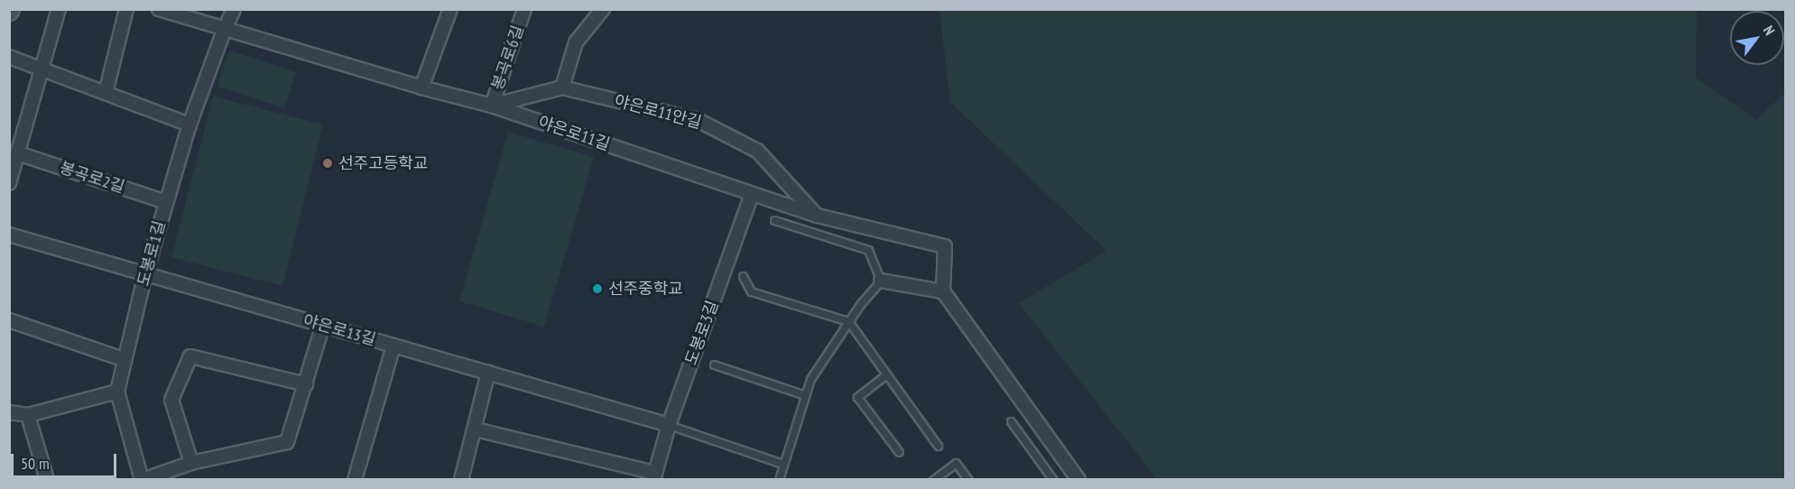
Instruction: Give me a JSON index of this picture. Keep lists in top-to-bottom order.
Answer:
{
  "streets": {
    "street": [
      "봉곡로6길",
      "야은로11안길",
      "야은로11길",
      "봉곡로2길",
      "도봉로1길",
      "야은로13길",
      "도봉로3길"
    ]
  },
  "crossings": [
    ["봉곡로6길", "야은로11안길"],
    ["봉곡로6길", "야은로11길"],
    ["야은로11안길", "야은로11길"],
    ["야은로11길", "도봉로1길"],
    ["야은로11길", "도봉로3길"],
    ["봉곡로2길", "도봉로1길"],
    ["도봉로1길", "야은로13길"],
    ["야은로13길", "도봉로3길"]
  ],
  "places": ["선주고등학교", "선주중학교"],
  "scale_bar": "50 m",
  "north": "top right"
}
